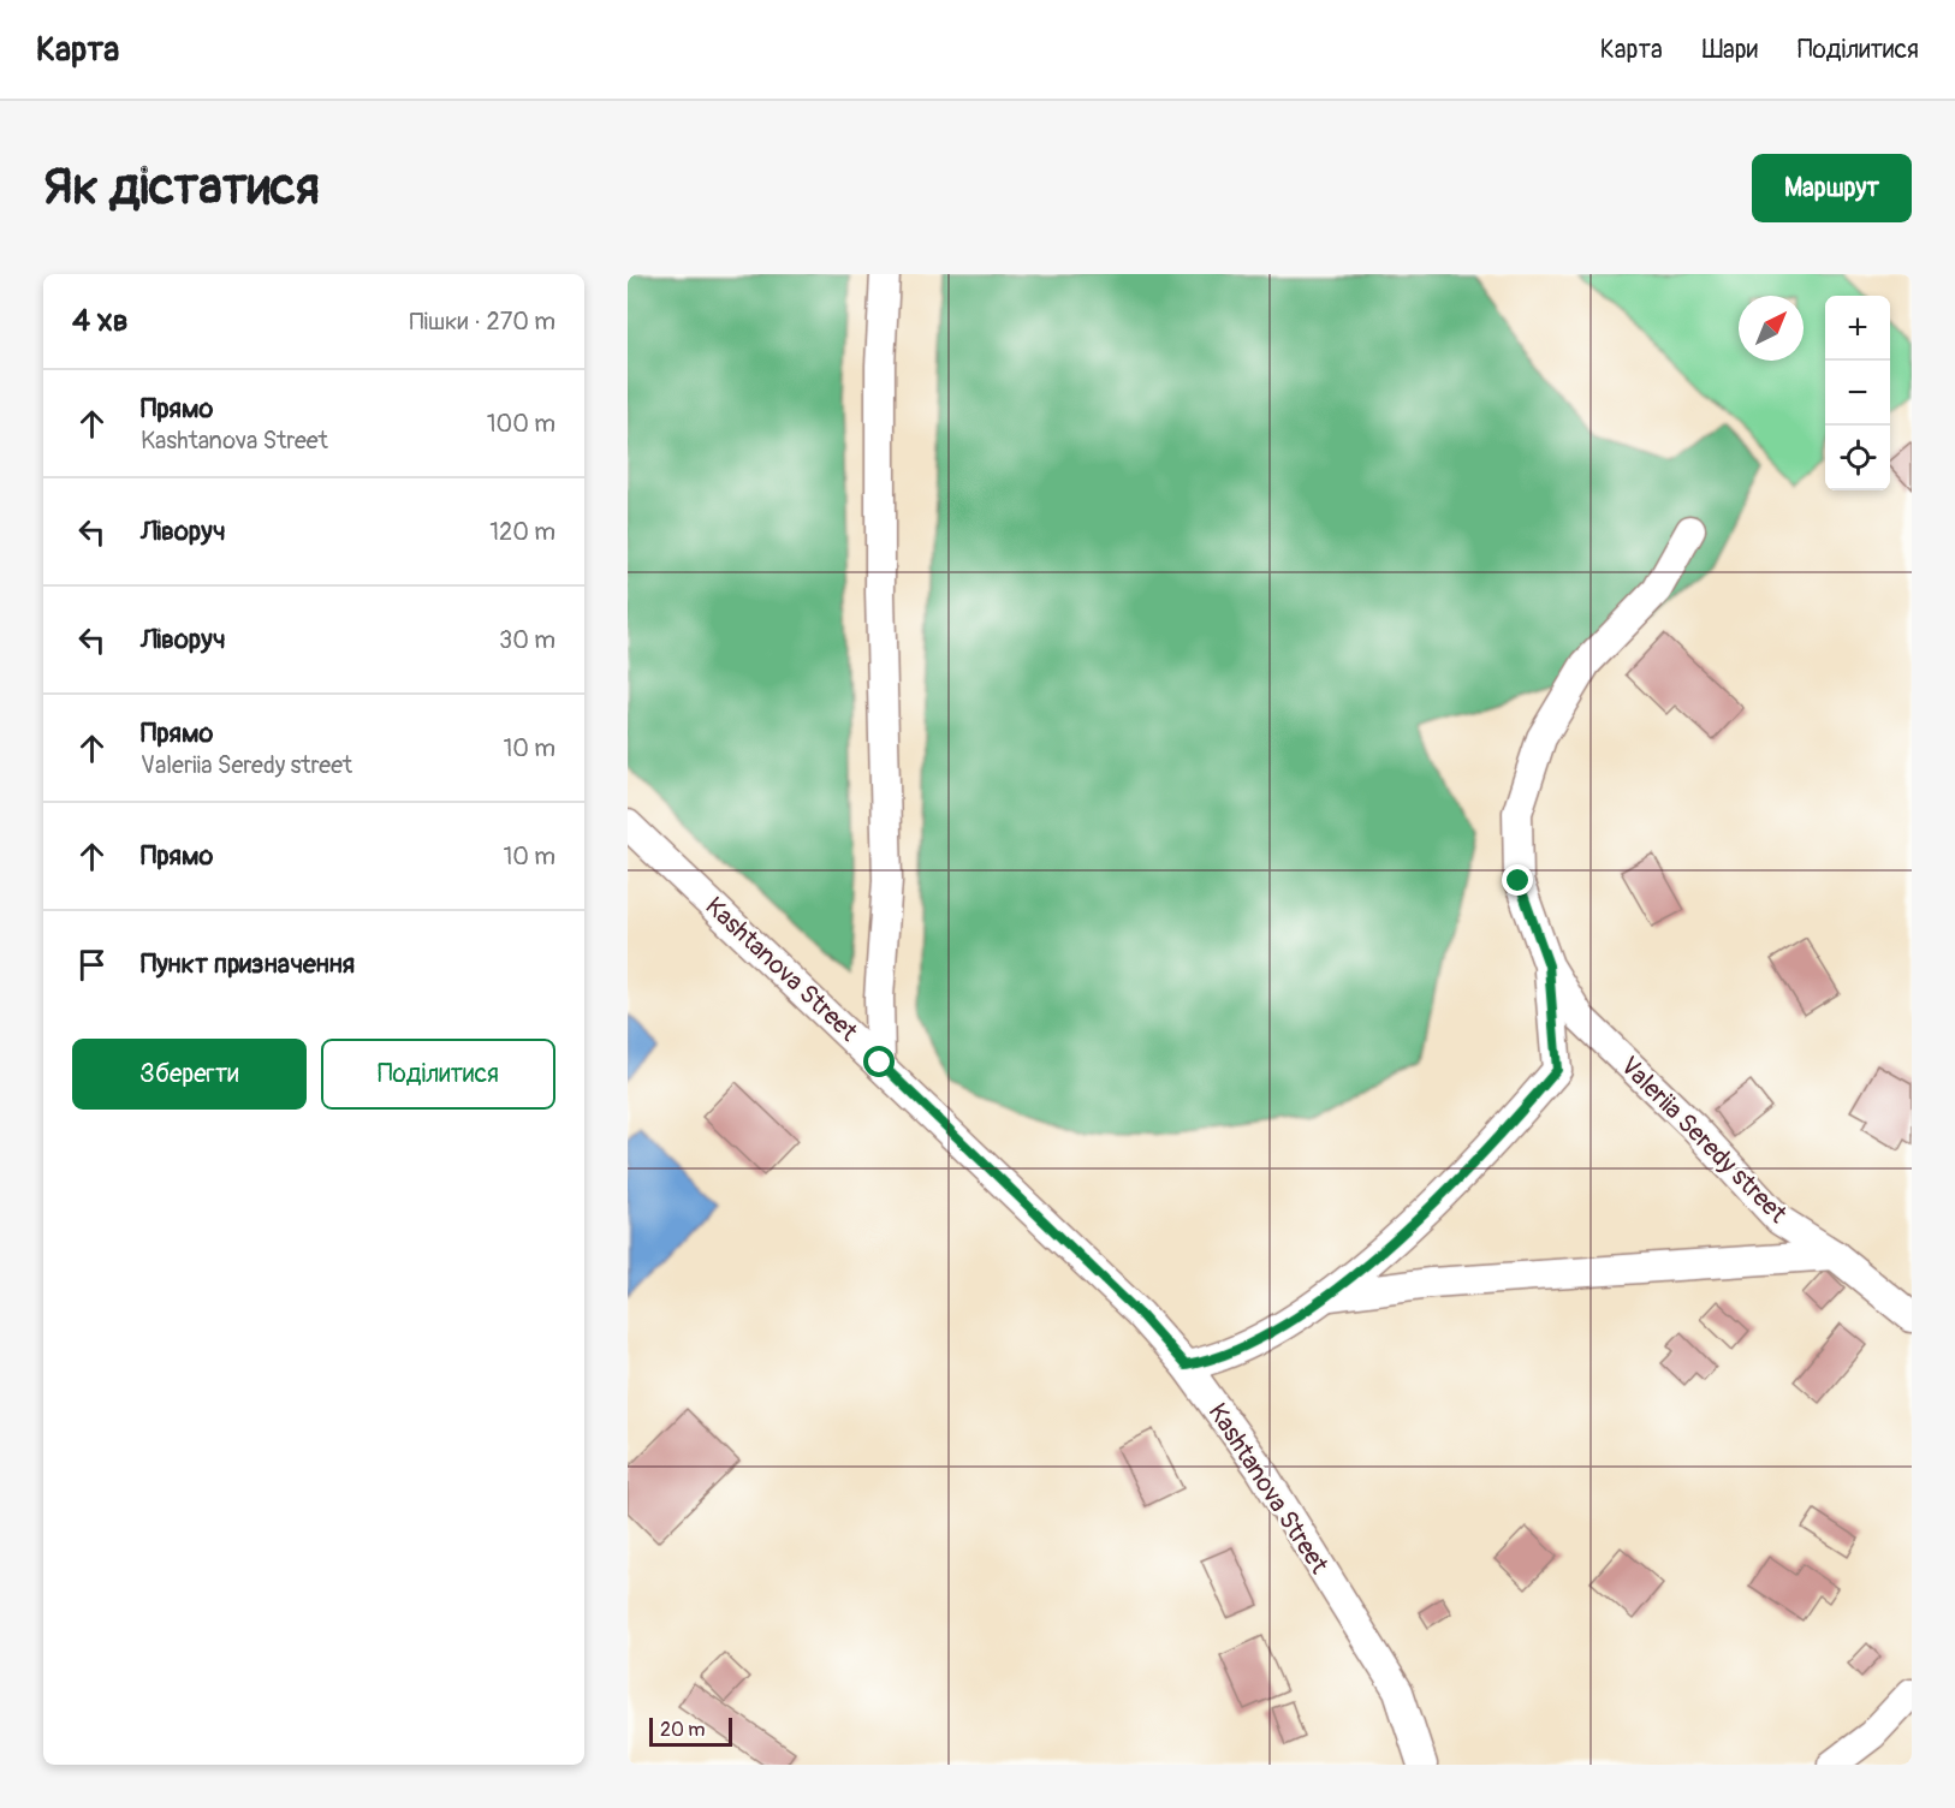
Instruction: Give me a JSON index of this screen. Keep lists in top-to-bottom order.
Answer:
{
  "streets": {
    "street": ["Kashtanova Street", "Valeriia Seredy street"]
  },
  "scale_bar": "20 m",
  "north": "top right",
  "page": {
    "header": "Карта",
    "nav": ["Карта", "Шари", "Поділитися"],
    "buttons": [
      "Маршрут",
      ["Зберегти", "Поділитися"]
    ],
    "title": "Як дістатися",
    "heading": ["4 хв", "Пішки · 270 m"],
    "map_buttons": ["+", "−"],
    "list": [
      ["Прямо", "Kashtanova Street", "100 m"],
      ["Ліворуч", "120 m"],
      ["Ліворуч", "30 m"],
      ["Прямо", "Valeriia Seredy street", "10 m"],
      ["Прямо", "10 m"],
      "Пункт призначення"
    ],
    "scale": "20 m"
  }
}
